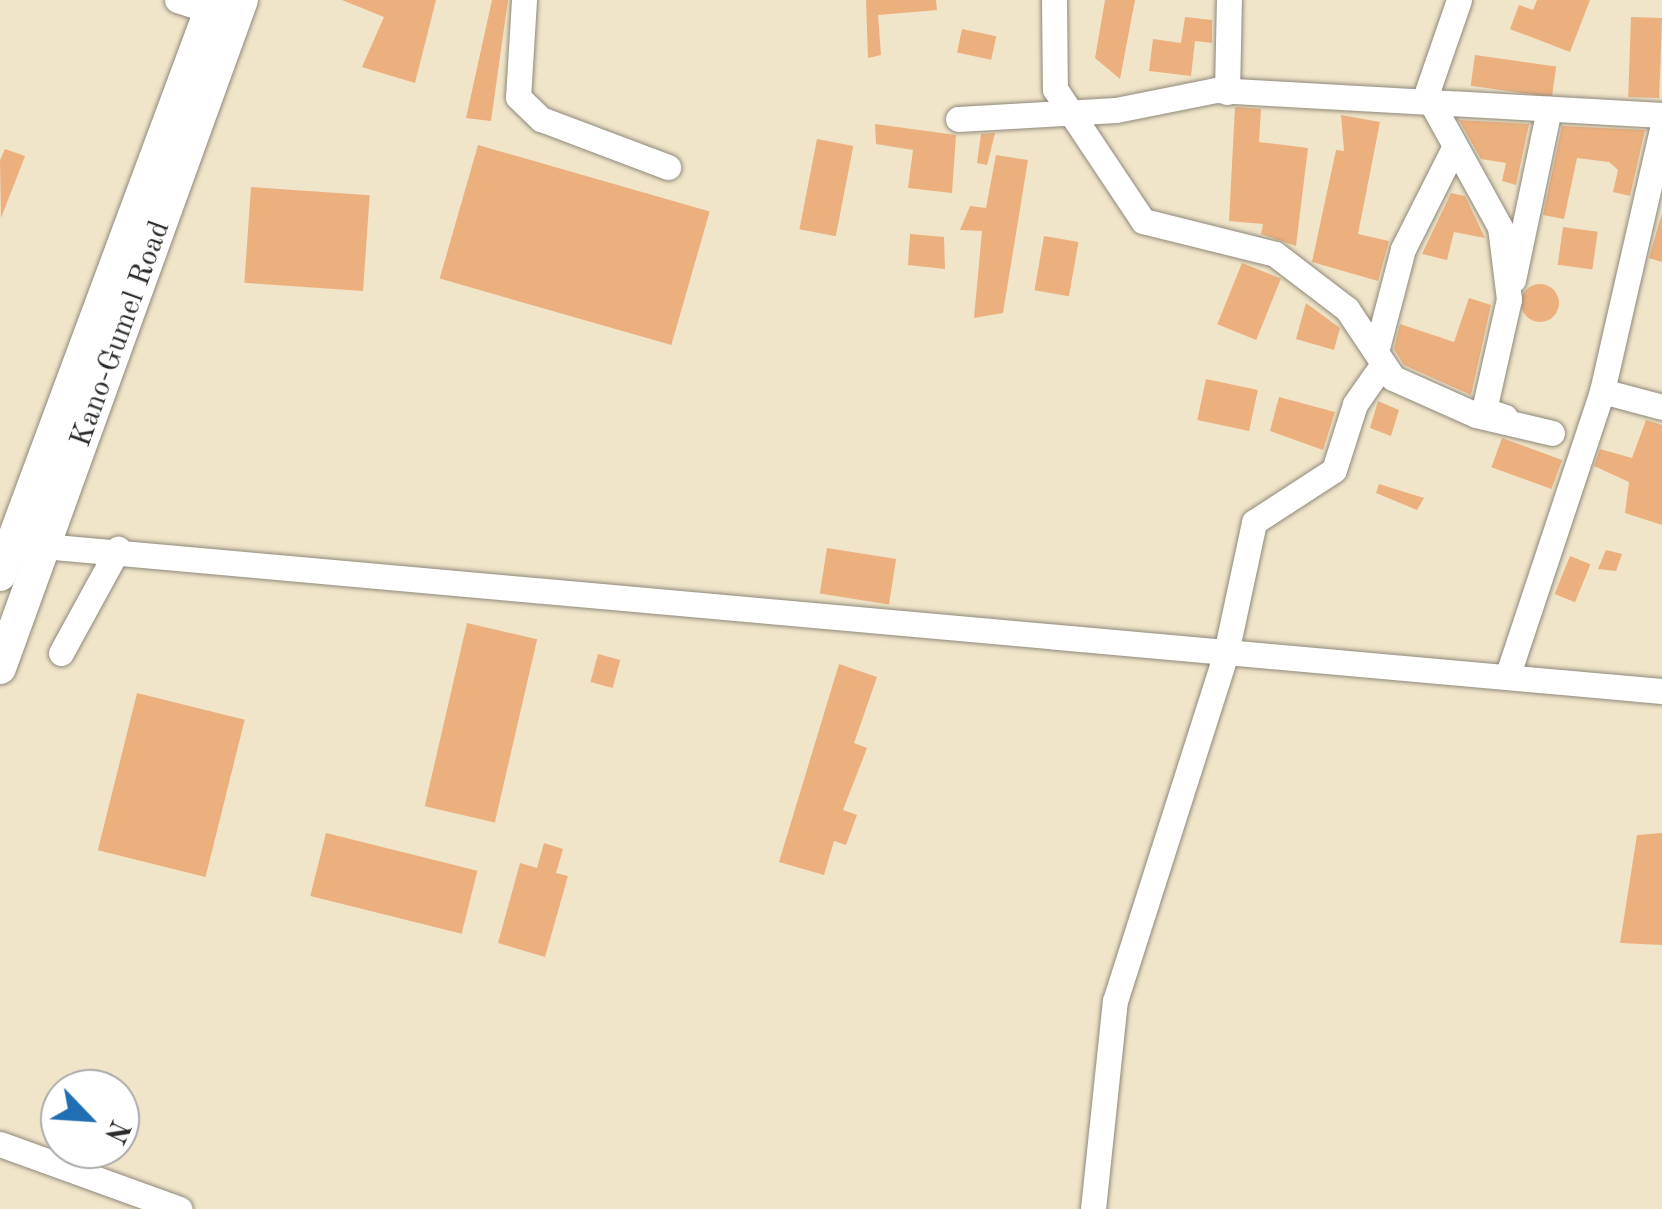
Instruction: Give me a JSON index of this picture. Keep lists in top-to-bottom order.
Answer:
{
  "streets": {
    "main road": ["Kano-Gumel Road"]
  },
  "north": "bottom right"
}
